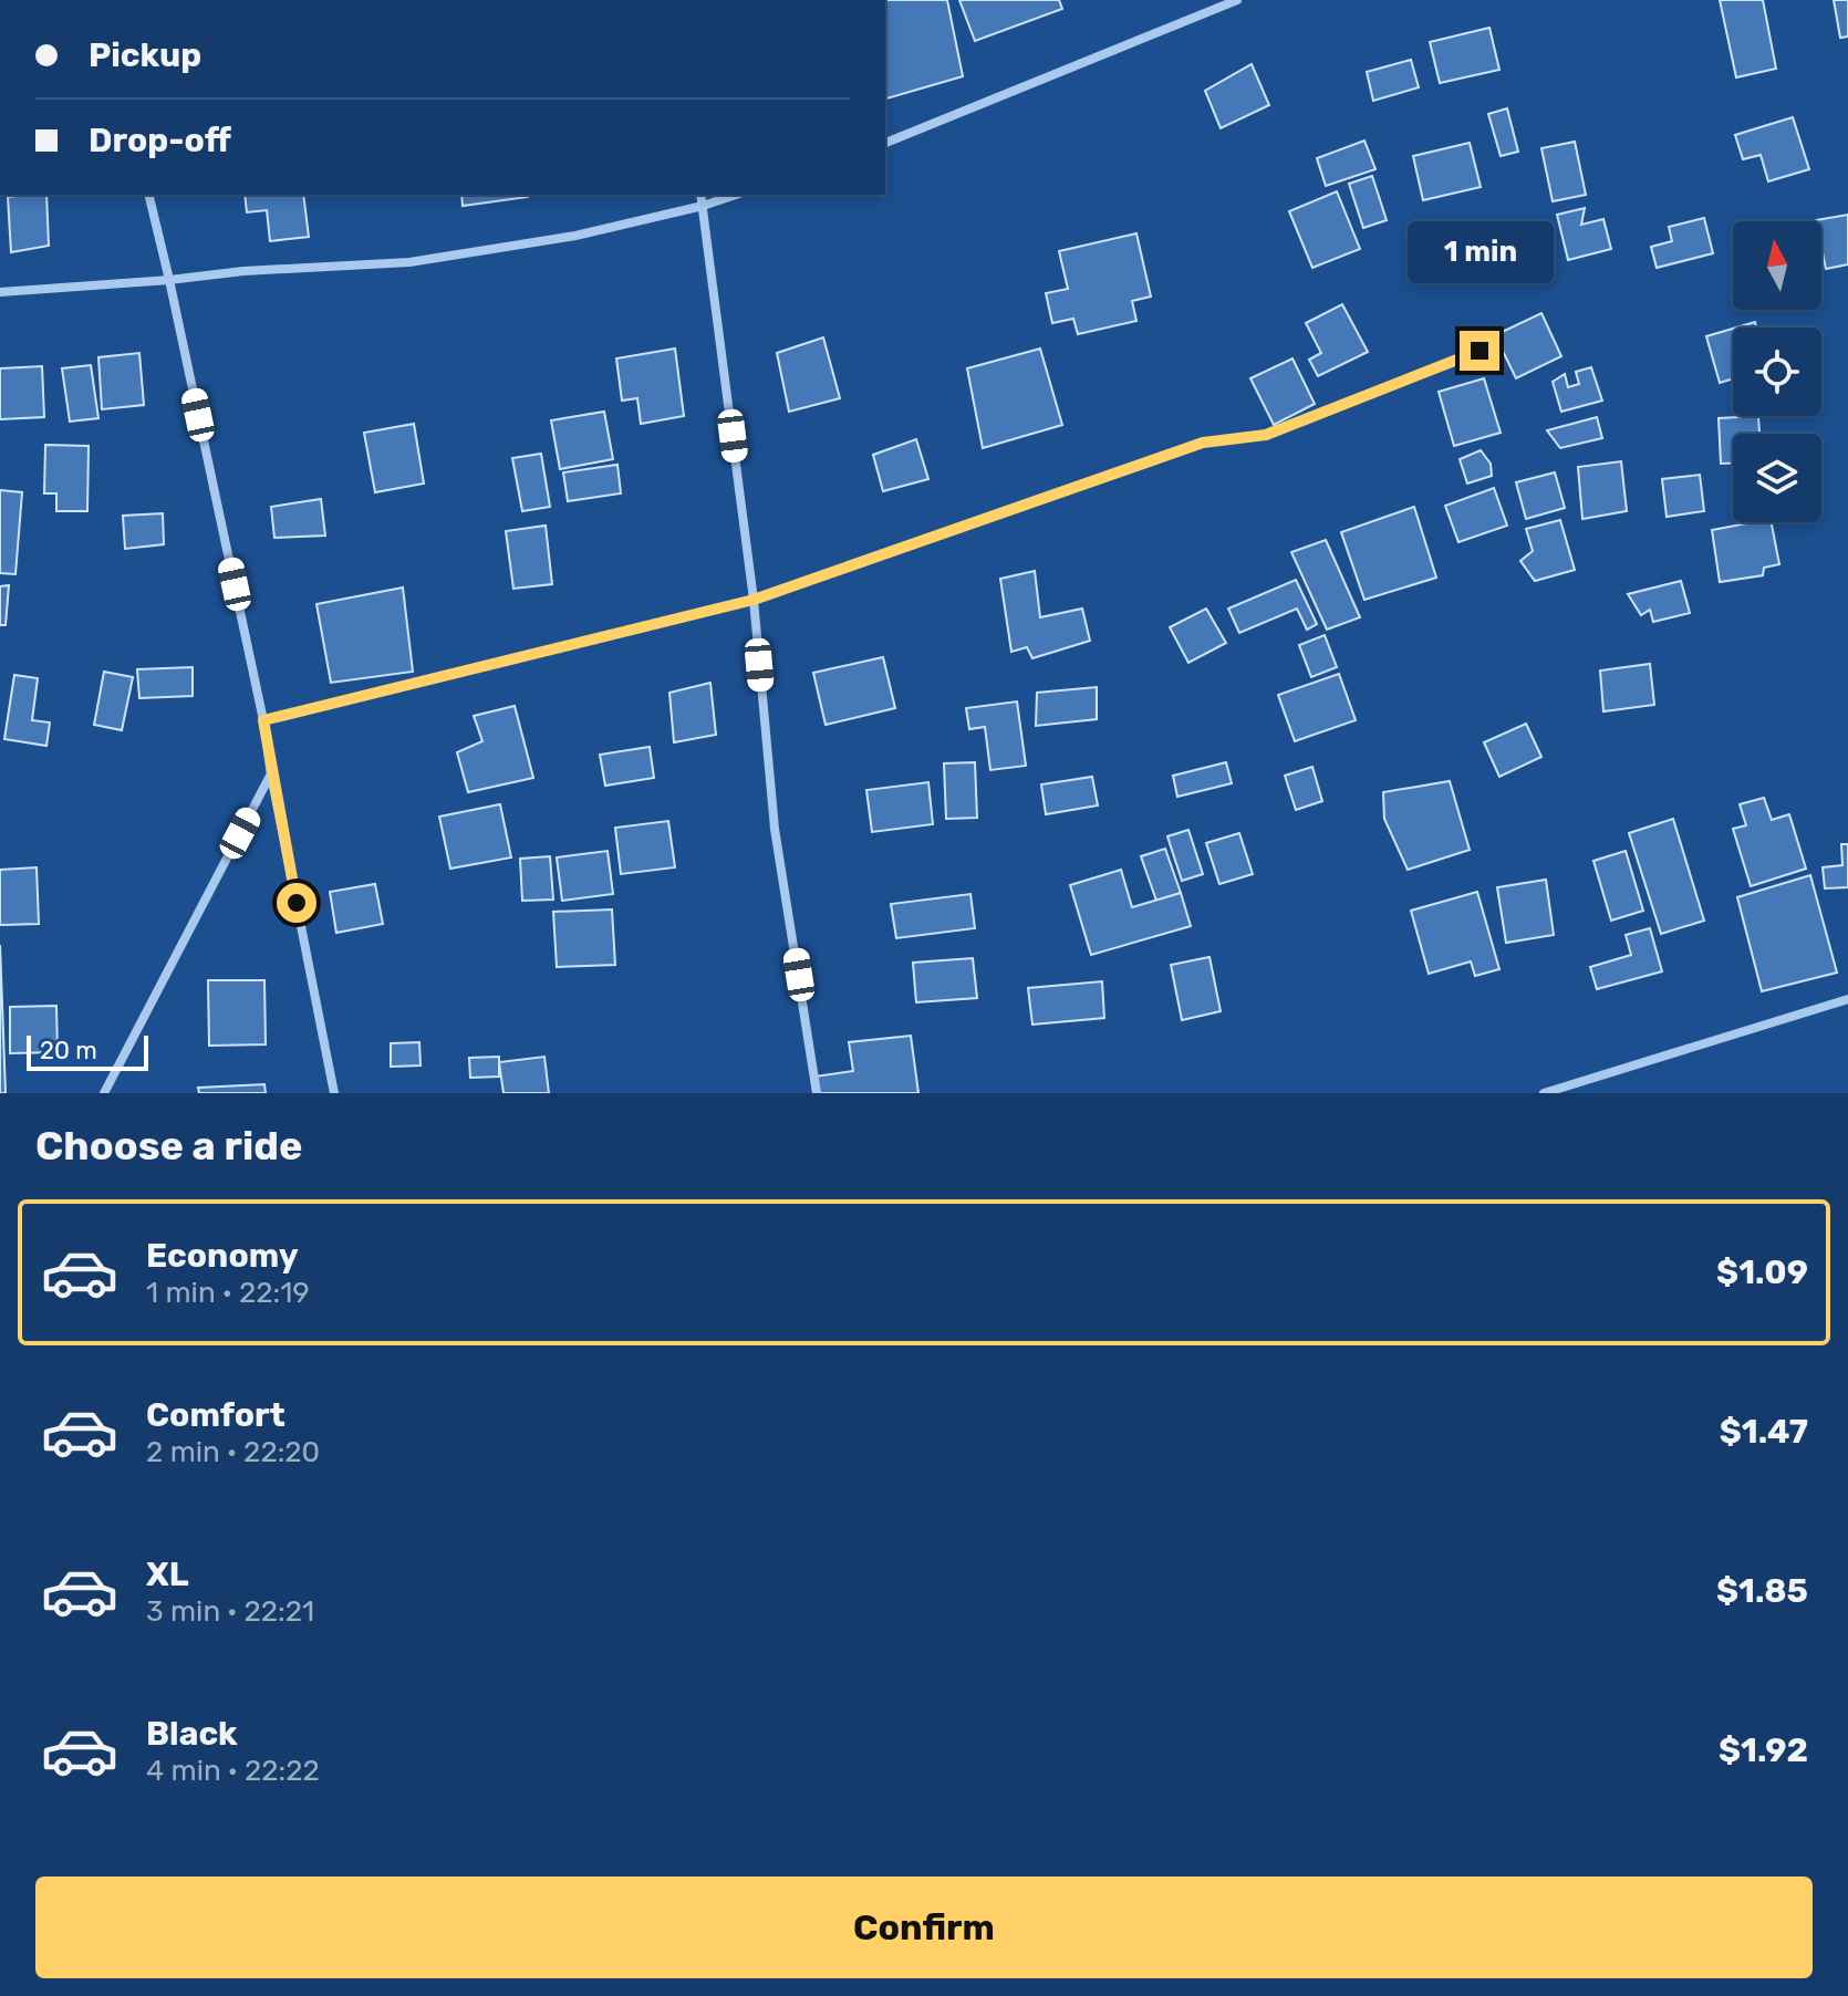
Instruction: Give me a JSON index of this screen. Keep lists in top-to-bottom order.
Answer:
{
  "scale_bar": "20 m",
  "north": "top",
  "page": {
    "banner": ["Pickup", "Drop-off"],
    "bubble": "1 min",
    "scale": "20 m",
    "heading": "Choose a ride",
    "list": [
      {
        "name": "Economy",
        "note": "1 min · 22:19",
        "value": "$1.09"
      },
      {
        "name": "Comfort",
        "note": "2 min · 22:20",
        "value": "$1.47"
      },
      {
        "name": "XL",
        "note": "3 min · 22:21",
        "value": "$1.85"
      },
      {
        "name": "Black",
        "note": "4 min · 22:22",
        "value": "$1.92"
      }
    ],
    "buttons": "Confirm"
  }
}
